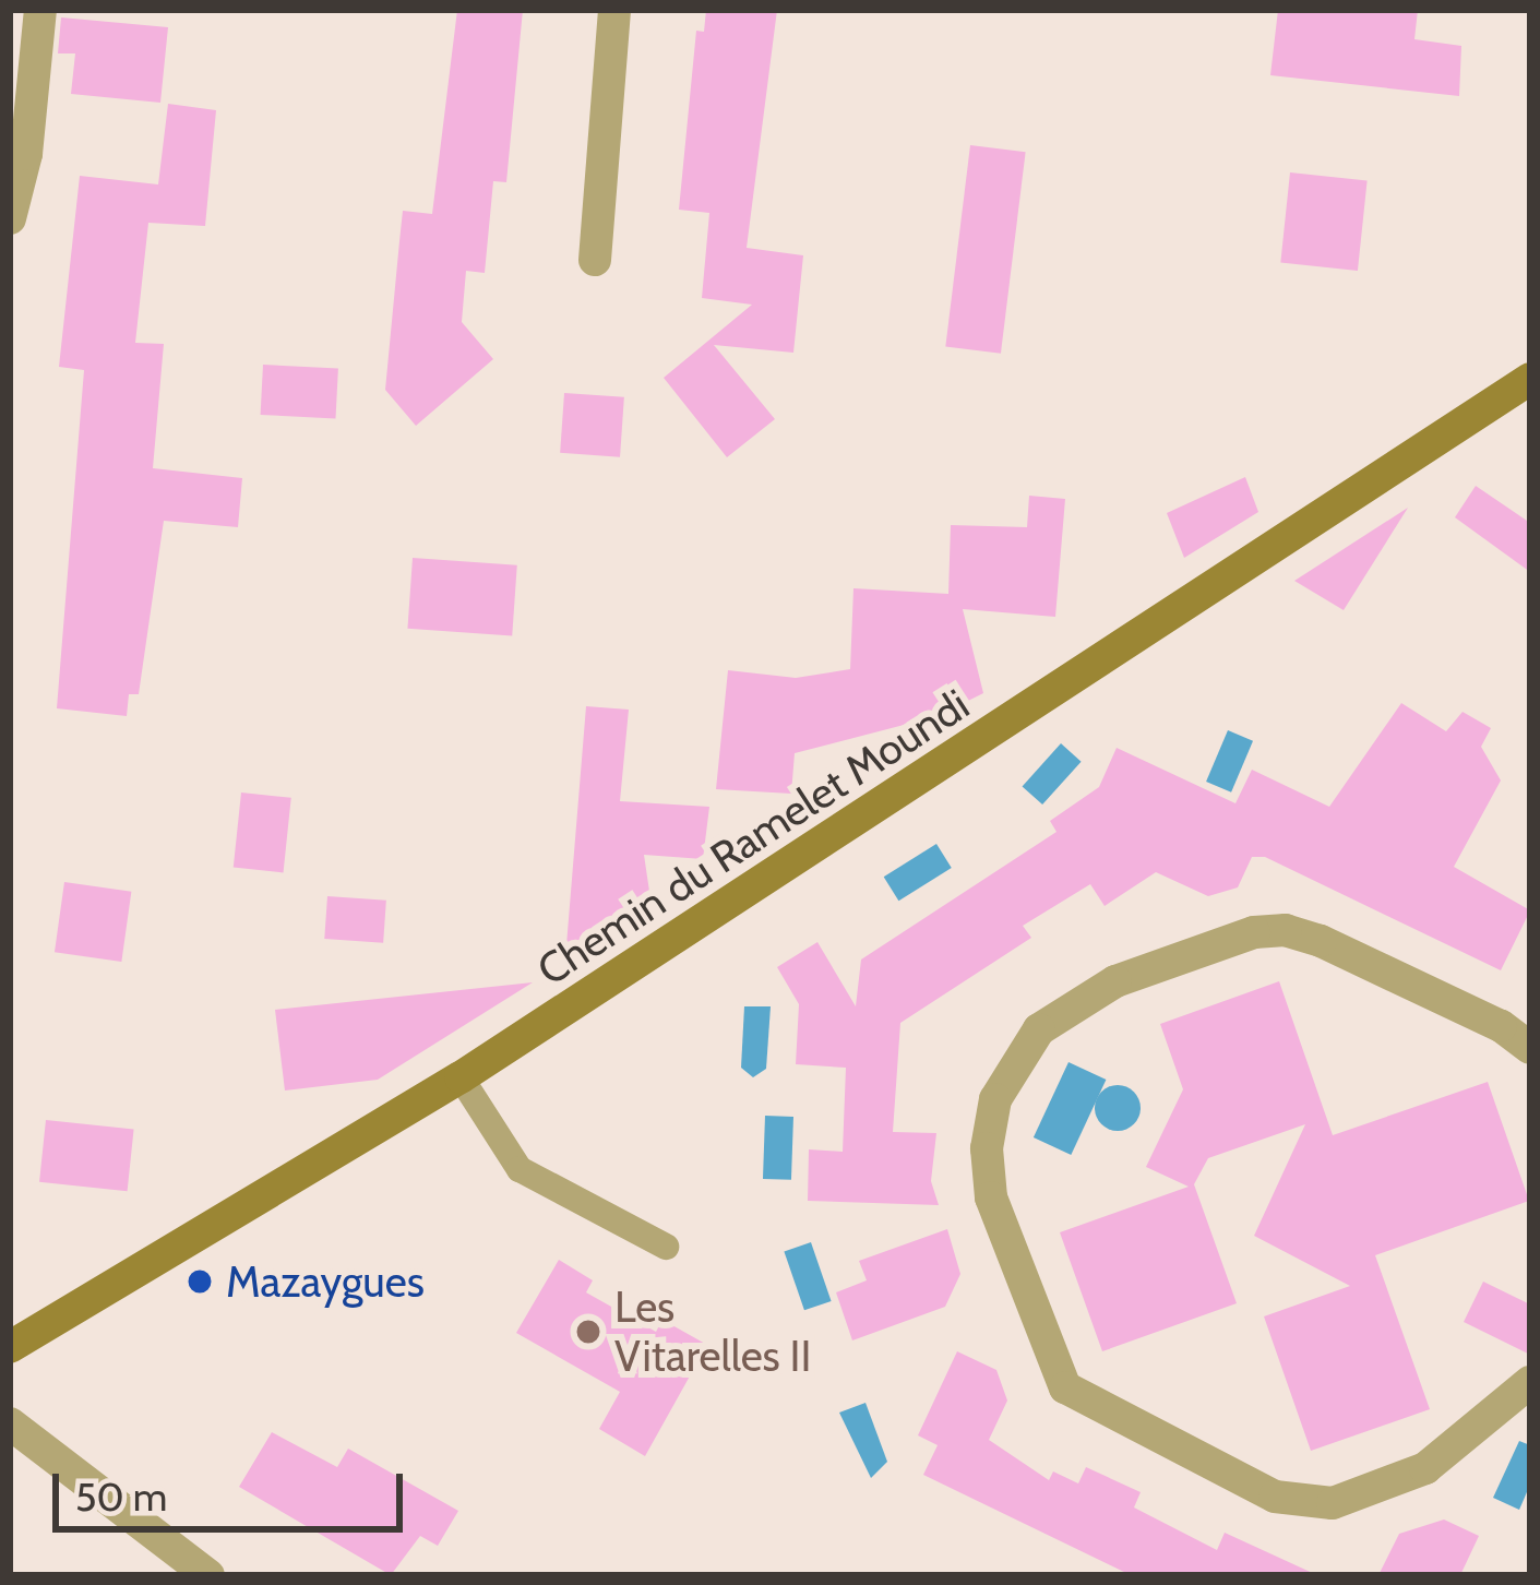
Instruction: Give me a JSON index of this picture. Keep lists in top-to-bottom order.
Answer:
{
  "streets": {
    "main road": ["Chemin du Ramelet Moundi"]
  },
  "places": ["Mazaygues", "Les Vitarelles II"],
  "scale_bar": "50 m"
}
